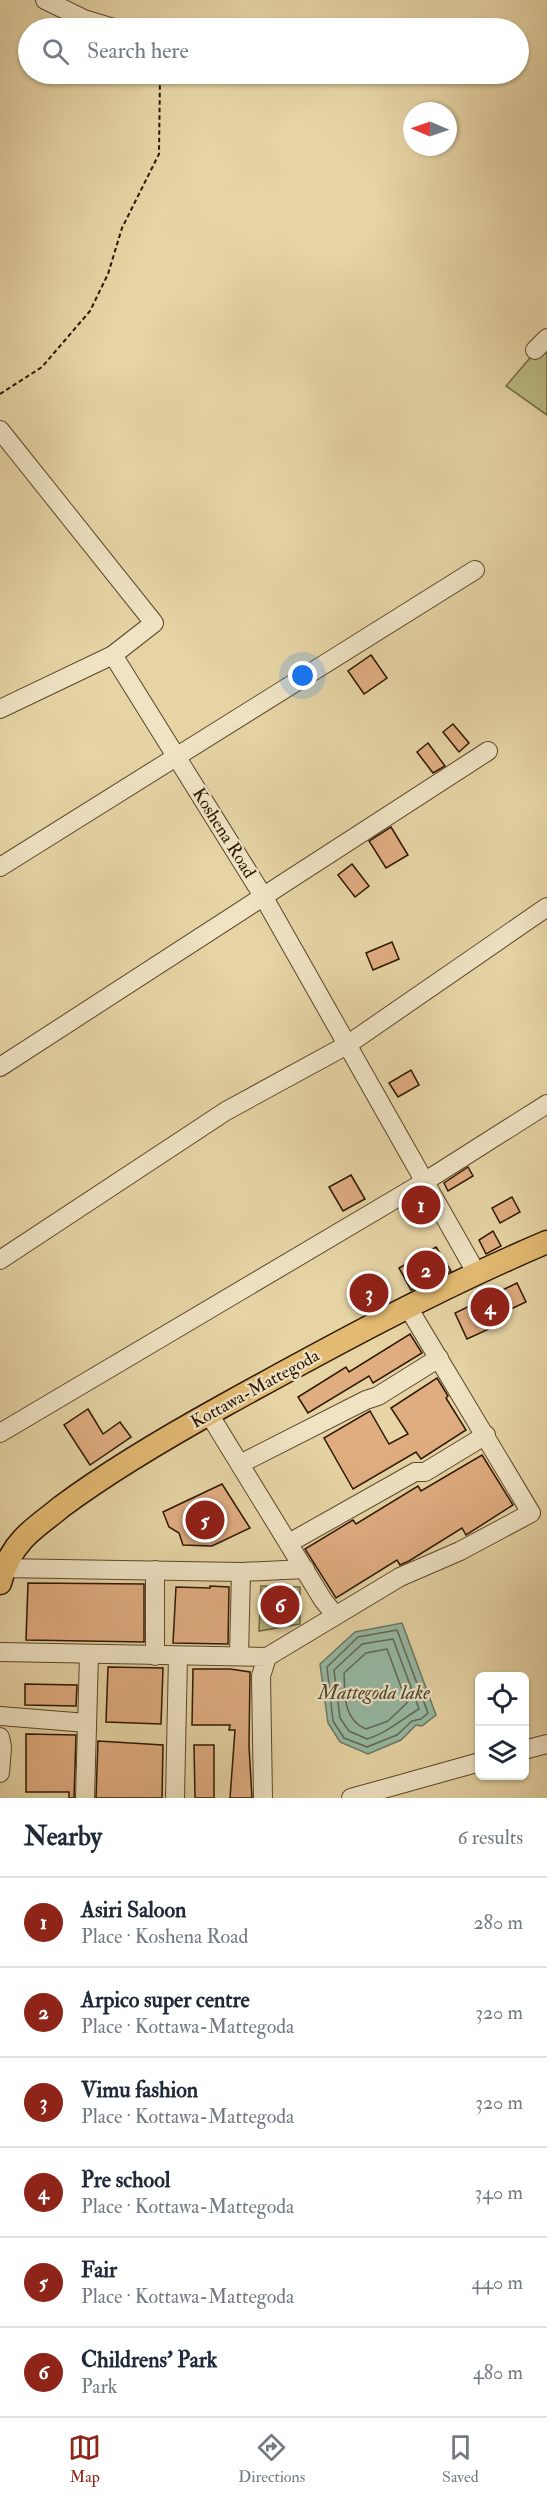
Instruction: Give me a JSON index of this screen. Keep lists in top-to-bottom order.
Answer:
{
  "streets": {
    "main road": ["Kottawa-Mattegoda"],
    "street": ["Koshena Road"]
  },
  "crossings": [
    ["Koshena Road", "Kottawa-Mattegoda"]
  ],
  "water": ["Mattegoda lake"],
  "north": "left",
  "page": {
    "search": "Search here",
    "pins": [
      "1",
      "2",
      "3",
      "4",
      "5",
      "6"
    ],
    "heading": ["Nearby", "6 results"],
    "list": [
      {
        "mark": "1",
        "name": "Asiri Saloon",
        "note": "Place · Koshena Road",
        "value": "280 m"
      },
      {
        "mark": "2",
        "name": "Arpico super centre",
        "note": "Place · Kottawa-Mattegoda",
        "value": "320 m"
      },
      {
        "mark": "3",
        "name": "Vimu fashion",
        "note": "Place · Kottawa-Mattegoda",
        "value": "320 m"
      },
      {
        "mark": "4",
        "name": "Pre school",
        "note": "Place · Kottawa-Mattegoda",
        "value": "340 m"
      },
      {
        "mark": "5",
        "name": "Fair",
        "note": "Place · Kottawa-Mattegoda",
        "value": "440 m"
      },
      {
        "mark": "6",
        "name": "Childrens' Park",
        "note": "Park",
        "value": "480 m"
      }
    ],
    "nav": ["Map", "Directions", "Saved"]
  }
}
